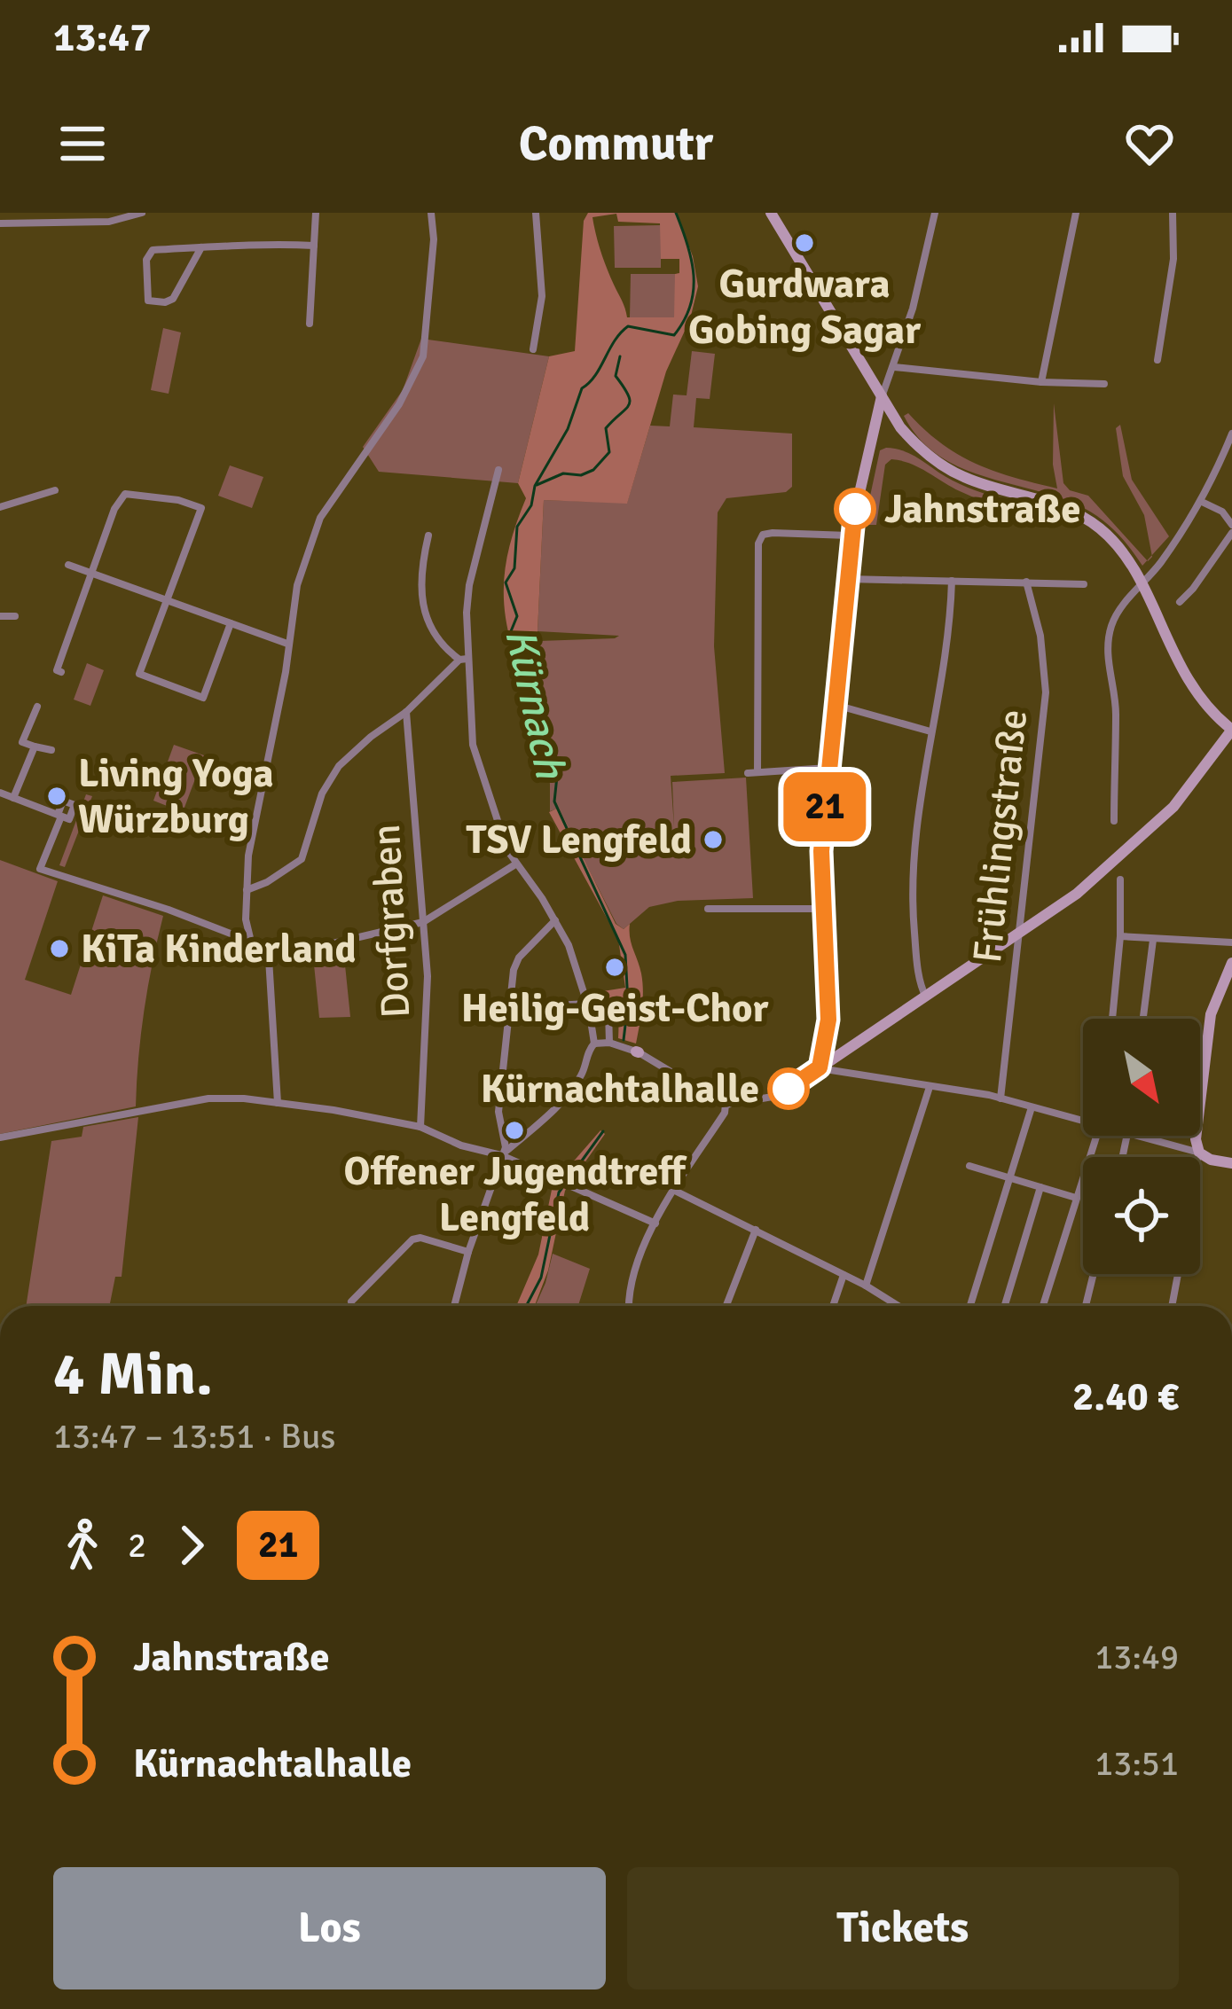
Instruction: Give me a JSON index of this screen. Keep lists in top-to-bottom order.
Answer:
{
  "streets": {
    "street": ["Frühlingstraße", "Dorfgraben"]
  },
  "water": ["Kürnach"],
  "places": [
    "Gurdwara Gobing Sagar",
    "Jahnstraße",
    "Living Yoga Würzburg",
    "TSV Lengfeld",
    "KiTa Kinderland",
    "Heilig-Geist-Chor",
    "Kürnachtalhalle",
    "Offener Jugendtreff Lengfeld"
  ],
  "lines": ["bus line 21"],
  "north": "bottom right",
  "page": {
    "status": "13:47",
    "header": "Commutr",
    "on_map": "21",
    "heading": ["4 Min.", "13:47 – 13:51 · Bus", "2.40 €"],
    "legs": ["2", "21"],
    "list": [
      {
        "name": "Jahnstraße",
        "value": "13:49"
      },
      {
        "name": "Kürnachtalhalle",
        "value": "13:51"
      }
    ],
    "buttons": ["Los", "Tickets"]
  }
}
